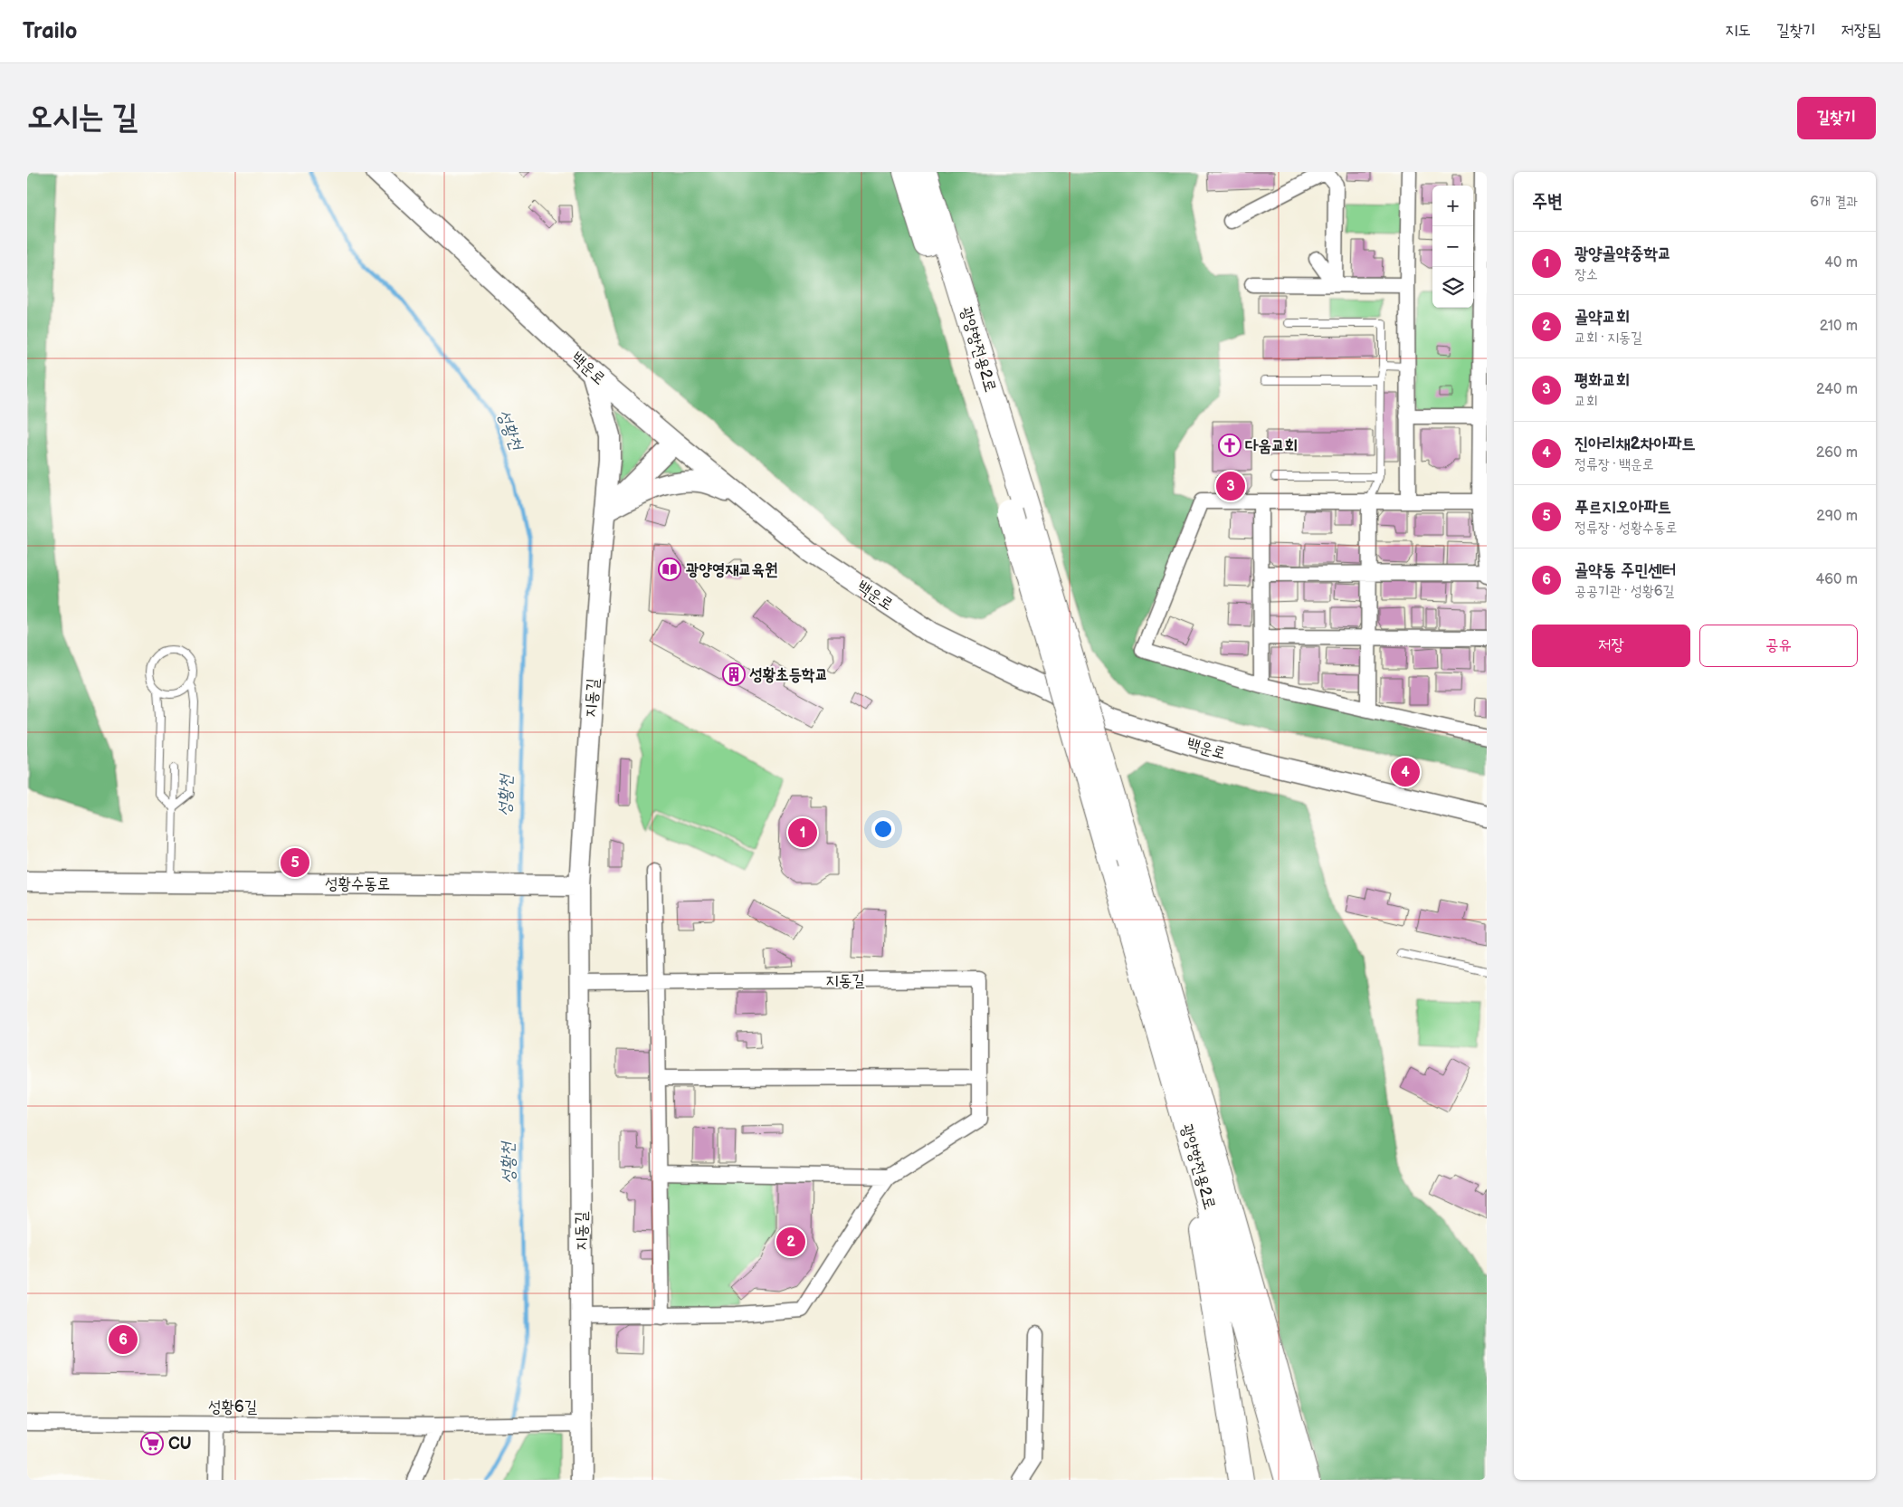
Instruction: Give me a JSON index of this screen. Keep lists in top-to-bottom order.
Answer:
{
  "streets": {
    "highway": ["광양항전용2로"],
    "street": [
      "백운로",
      "지동길",
      "성황수동로",
      "성황6길"
    ]
  },
  "crossings": [
    ["백운로", "지동길"],
    ["지동길", "성황수동로"],
    ["지동길", "성황6길"]
  ],
  "water": ["성황천"],
  "places": {
    "church": ["다움교회"],
    "library": ["광양영재교육원"],
    "building": ["성황초등학교"],
    "supermarket": ["CU"]
  },
  "page": {
    "header": "Trailo",
    "nav": ["지도", "길찾기", "저장됨"],
    "buttons": [
      "길찾기",
      ["저장", "공유"]
    ],
    "title": "오시는 길",
    "heading": ["주변", "6개 결과"],
    "map_buttons": ["+", "−"],
    "list": [
      {
        "mark": "1",
        "name": "광양골약중학교",
        "note": "장소",
        "value": "40 m"
      },
      {
        "mark": "2",
        "name": "골약교회",
        "note": "교회 · 지동길",
        "value": "210 m"
      },
      {
        "mark": "3",
        "name": "평화교회",
        "note": "교회",
        "value": "240 m"
      },
      {
        "mark": "4",
        "name": "진아리채2차아파트",
        "note": "정류장 · 백운로",
        "value": "260 m"
      },
      {
        "mark": "5",
        "name": "푸르지오아파트",
        "note": "정류장 · 성황수동로",
        "value": "290 m"
      },
      {
        "mark": "6",
        "name": "골약동 주민센터",
        "note": "공공기관 · 성황6길",
        "value": "460 m"
      }
    ],
    "pins": [
      "3",
      "4",
      "1",
      "5",
      "2",
      "6"
    ]
  }
}
